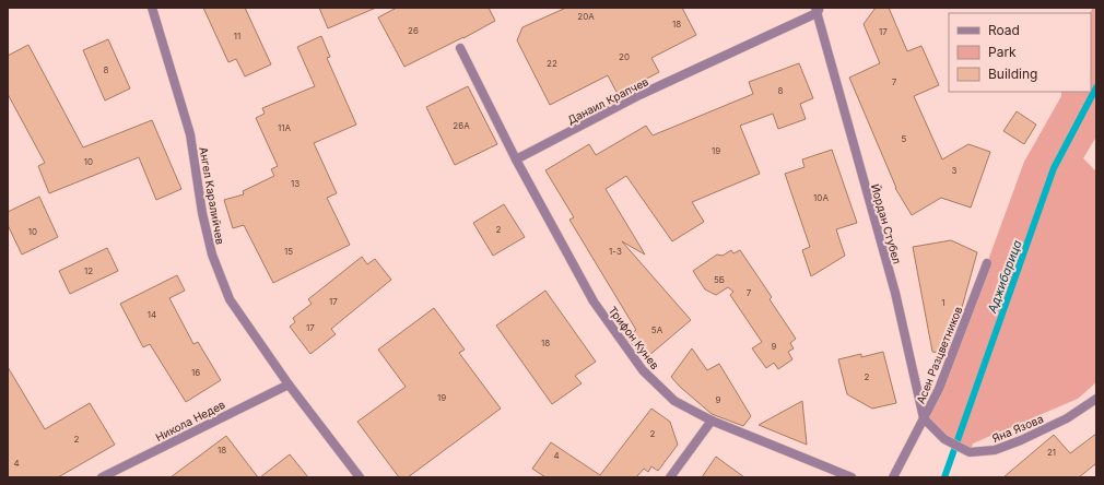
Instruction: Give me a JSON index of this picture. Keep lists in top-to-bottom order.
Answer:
{
  "streets": {
    "street": [
      "Данаил Крапчев",
      "Ангел Каралийчев",
      "Йордан Стубел",
      "Трифон Кунев",
      "Асен Разцветников",
      "Никола Недев",
      "Яна Язова"
    ]
  },
  "crossings": [
    ["Данаил Крапчев", "Йордан Стубел"],
    ["Данаил Крапчев", "Трифон Кунев"],
    ["Ангел Каралийчев", "Никола Недев"],
    ["Йордан Стубел", "Асен Разцветников"],
    ["Йордан Стубел", "Яна Язова"],
    ["Асен Разцветников", "Яна Язова"]
  ],
  "water": ["Аджибарица"],
  "house_numbers": [
    "20А",
    "18",
    "26",
    "17",
    "11",
    "20",
    "22",
    "8",
    "7",
    "8",
    "26A",
    "11А",
    "5",
    "19",
    "10",
    "3",
    "13",
    "10А",
    "2",
    "10",
    "15",
    "1-3",
    "12",
    "5Б",
    "7",
    "17",
    "1",
    "14",
    "17",
    "5А",
    "18",
    "9",
    "16",
    "2",
    "19",
    "9",
    "2",
    "2",
    "18",
    "21",
    "4",
    "4"
  ],
  "legend": ["Road", "Park", "Building"]
}
